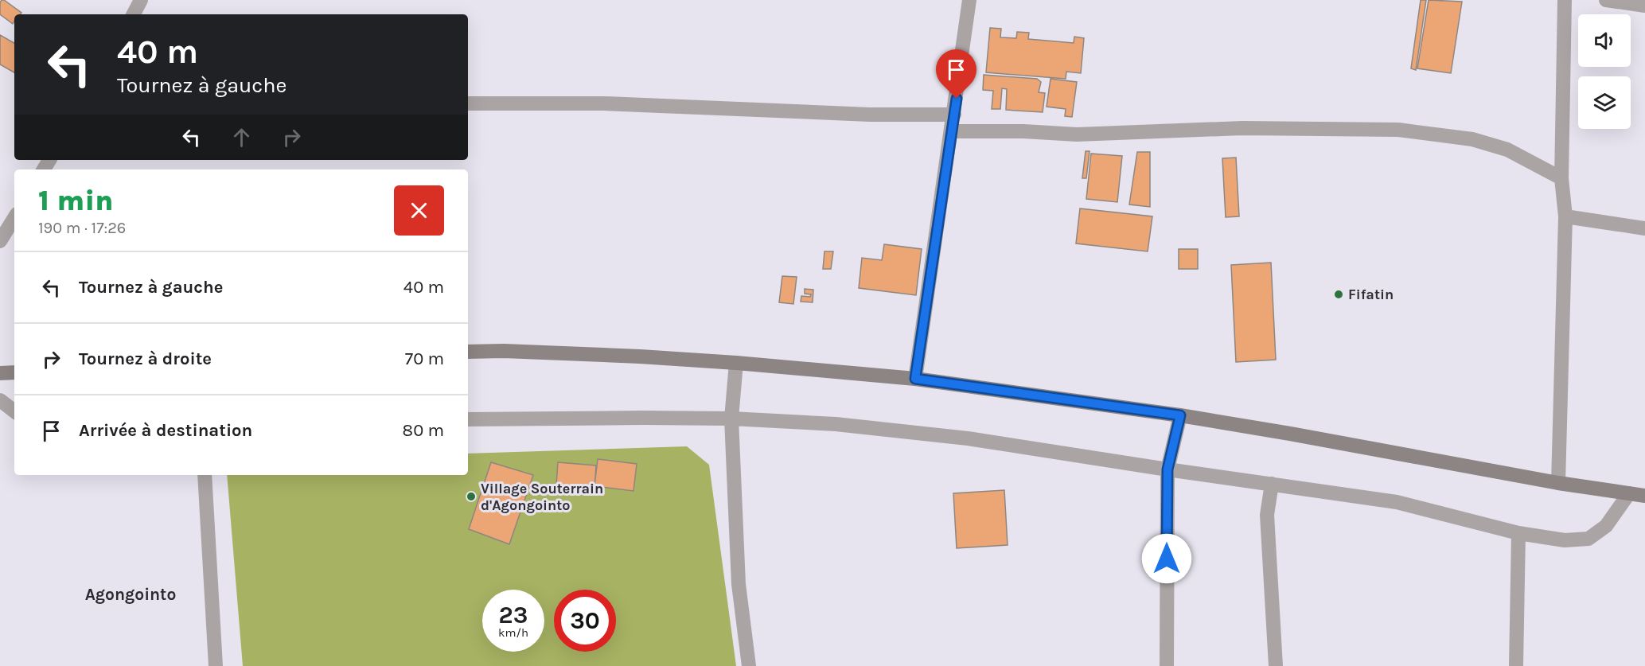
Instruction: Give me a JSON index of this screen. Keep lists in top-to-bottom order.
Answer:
{
  "districts": ["Agongointo"],
  "places": ["Fifatin", "Village Souterrain d'Agongointo"],
  "page": {
    "turn": ["40 m", "Tournez à gauche"],
    "heading": ["1 min", "190 m · 17:26"],
    "list": [
      {
        "name": "Tournez à gauche",
        "value": "40 m"
      },
      {
        "name": "Tournez à droite",
        "value": "70 m"
      },
      {
        "name": "Arrivée à destination",
        "value": "80 m"
      }
    ],
    "speed": "23 km/h",
    "limit": "30"
  }
}
